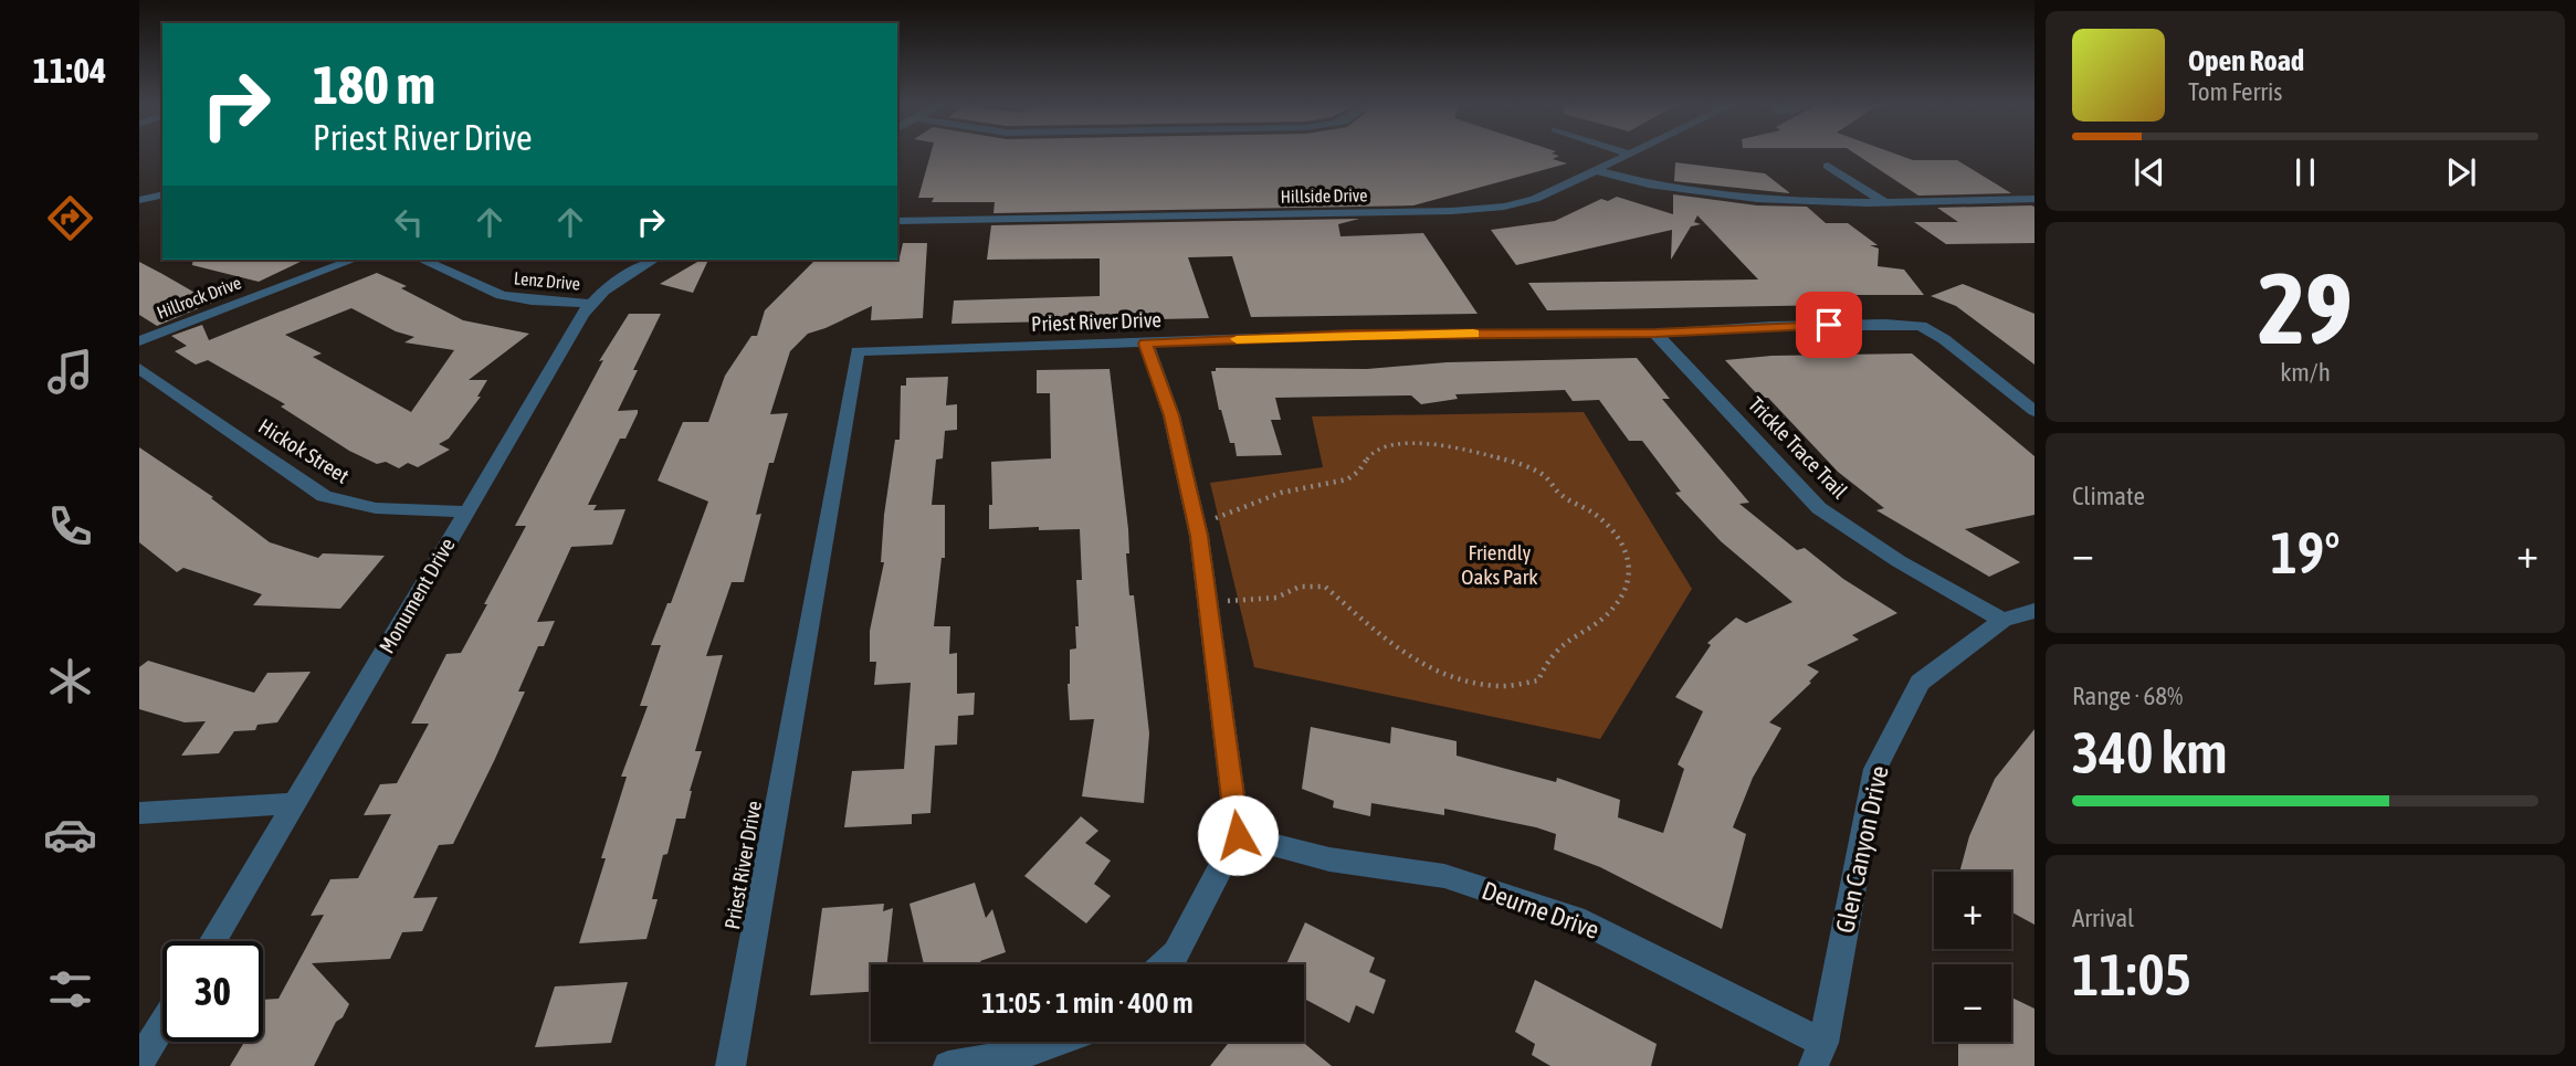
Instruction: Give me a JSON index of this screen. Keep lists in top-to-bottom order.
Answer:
{
  "streets": {
    "street": [
      "Hillside Drive",
      "Lenz Drive",
      "Hillrock Drive",
      "Priest River Drive",
      "Trickle Trace Trail",
      "Hickok Street",
      "Monument Drive",
      "Glen Canyon Drive",
      "Deurne Drive"
    ]
  },
  "crossings": [
    ["Lenz Drive", "Monument Drive"],
    ["Priest River Drive", "Trickle Trace Trail"],
    ["Trickle Trace Trail", "Glen Canyon Drive"],
    ["Hickok Street", "Monument Drive"],
    ["Glen Canyon Drive", "Deurne Drive"]
  ],
  "parks": ["Friendly Oaks Park"],
  "page": {
    "tabs": "11:04",
    "turn": ["180 m", "Priest River Drive"],
    "song": ["Open Road", "Tom Ferris"],
    "tile": [
      ["29", "km/h"],
      "Climate",
      ["Range · 68%", "340 km"],
      ["Arrival", "11:05"]
    ],
    "heat": ["−", "19°", "+"],
    "map_buttons": ["+", "−"],
    "limit": "30",
    "trip": "11:05 · 1 min · 400 m"
  }
}
